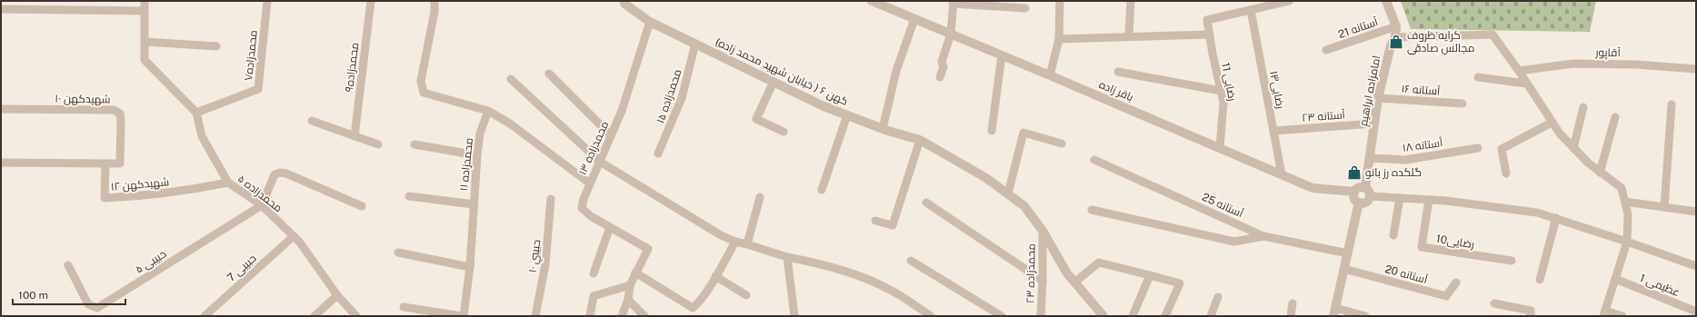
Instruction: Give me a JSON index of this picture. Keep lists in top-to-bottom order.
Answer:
{
  "streets": {
    "street": [
      "آستانه 21",
      "آقاپور",
      "محمدزاده۷",
      "محمدزاده۹",
      "کهن ۶ ( خیابان شهید محمد زاده)",
      "رضایی 11",
      "رضایی۱۳",
      "آستانه ۱۶",
      "باقر زاده",
      "امامزاده ابراهیم",
      "محمدزاده ۱۵",
      "شهیدکهن ۱۰",
      "آستانه ۲۳",
      "آستانه ۱۸",
      "محمدزاده ۱۳",
      "محمدزاده ۱۱",
      "شهیدکهن ۱۲",
      "محمدزاده ۵",
      "آستانه 25",
      "رضایی10",
      "حبيبي ١٠",
      "حبیبی ۵",
      "حبیبی 7",
      "محمدزاده ۲۳",
      "آستانه 20",
      "عظیمی 1"
    ]
  },
  "crossings": [
    ["آستانه 21", "امامزاده ابراهیم"],
    ["محمدزاده۷", "محمدزاده ۵"],
    ["کهن ۶ ( خیابان شهید محمد زاده)", "محمدزاده ۱۵"],
    ["کهن ۶ ( خیابان شهید محمد زاده)", "محمدزاده ۱۳"],
    ["کهن ۶ ( خیابان شهید محمد زاده)", "محمدزاده ۲۳"],
    ["رضایی 11", "رضایی۱۳"],
    ["رضایی 11", "باقر زاده"],
    ["رضایی۱۳", "باقر زاده"],
    ["رضایی۱۳", "آستانه ۲۳"],
    ["آستانه ۱۶", "امامزاده ابراهیم"],
    ["باقر زاده", "امامزاده ابراهیم"],
    ["امامزاده ابراهیم", "آستانه ۲۳"],
    ["امامزاده ابراهیم", "آستانه ۱۸"],
    ["شهیدکهن ۱۰", "شهیدکهن ۱۲"],
    ["شهیدکهن ۱۲", "محمدزاده ۵"],
    ["محمدزاده ۵", "حبیبی ۵"],
    ["محمدزاده ۵", "حبیبی 7"]
  ],
  "places": {
    "shop": ["کرایه ظروف مجالس صادقی", "گلکده رز بانو"]
  },
  "scale_bar": "100 m"
}
